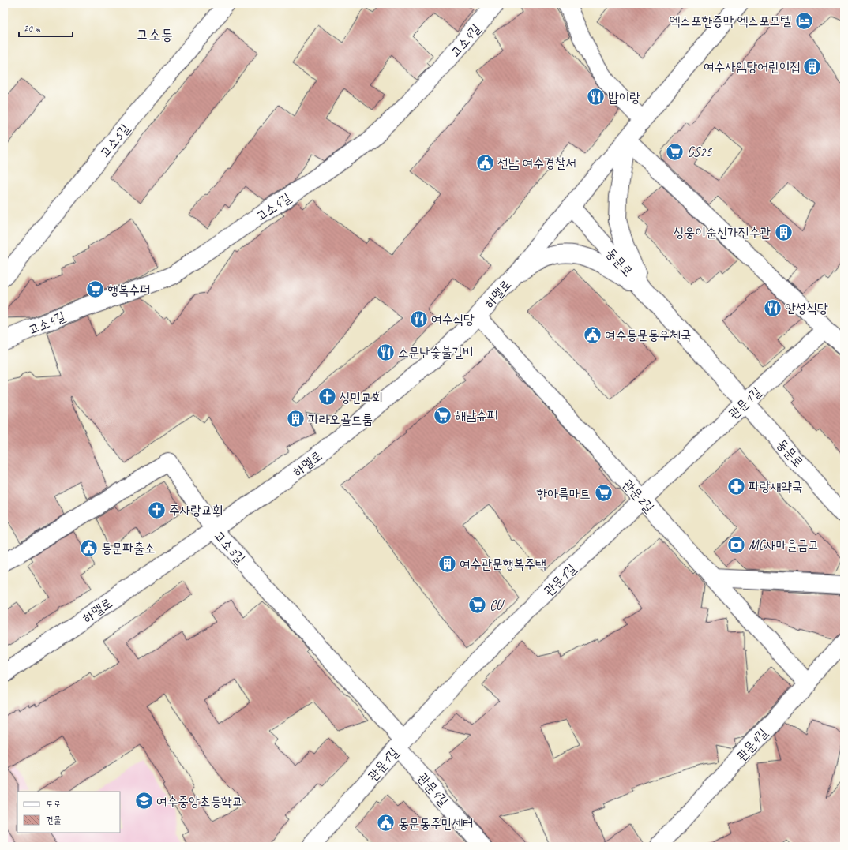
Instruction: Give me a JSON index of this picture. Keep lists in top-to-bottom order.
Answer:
{
  "streets": {
    "street": [
      "고소4길",
      "고소5길",
      "동문로",
      "하멜로",
      "관문1길",
      "관문2길",
      "고소3길",
      "관문4길"
    ]
  },
  "crossings": [
    ["동문로", "하멜로"],
    ["동문로", "관문1길"],
    ["하멜로", "관문2길"],
    ["하멜로", "고소3길"],
    ["관문1길", "관문2길"],
    ["관문1길", "고소3길"],
    ["관문1길", "관문4길"],
    ["관문2길", "관문4길"],
    ["고소3길", "관문4길"]
  ],
  "districts": ["고소동"],
  "places": {
    "hotel": ["엑스포한증막 엑스포모텔"],
    "building": [
      "여수사임당어린이집",
      "성웅이순신가전수관",
      "파라오골드룸",
      "여수관문행복주택"
    ],
    "restaurant": [
      "밥이랑",
      "안성식당",
      "여수식당",
      "소문난숯불갈비"
    ],
    "supermarket": [
      "GS25",
      "행복수퍼",
      "해남슈퍼",
      "한아름마트",
      "CU"
    ],
    "public building": [
      "전남 여수경찰서",
      "여수동문동우체국",
      "동문파출소",
      "동문동주민센터"
    ],
    "church": ["성민교회", "주사랑교회"],
    "pharmacy": ["파랑새약국"],
    "bank": ["MG새마을금고"],
    "school or university": ["여수중앙초등학교"]
  },
  "legend": ["도로", "건물"],
  "scale_bar": "20 m"
}
